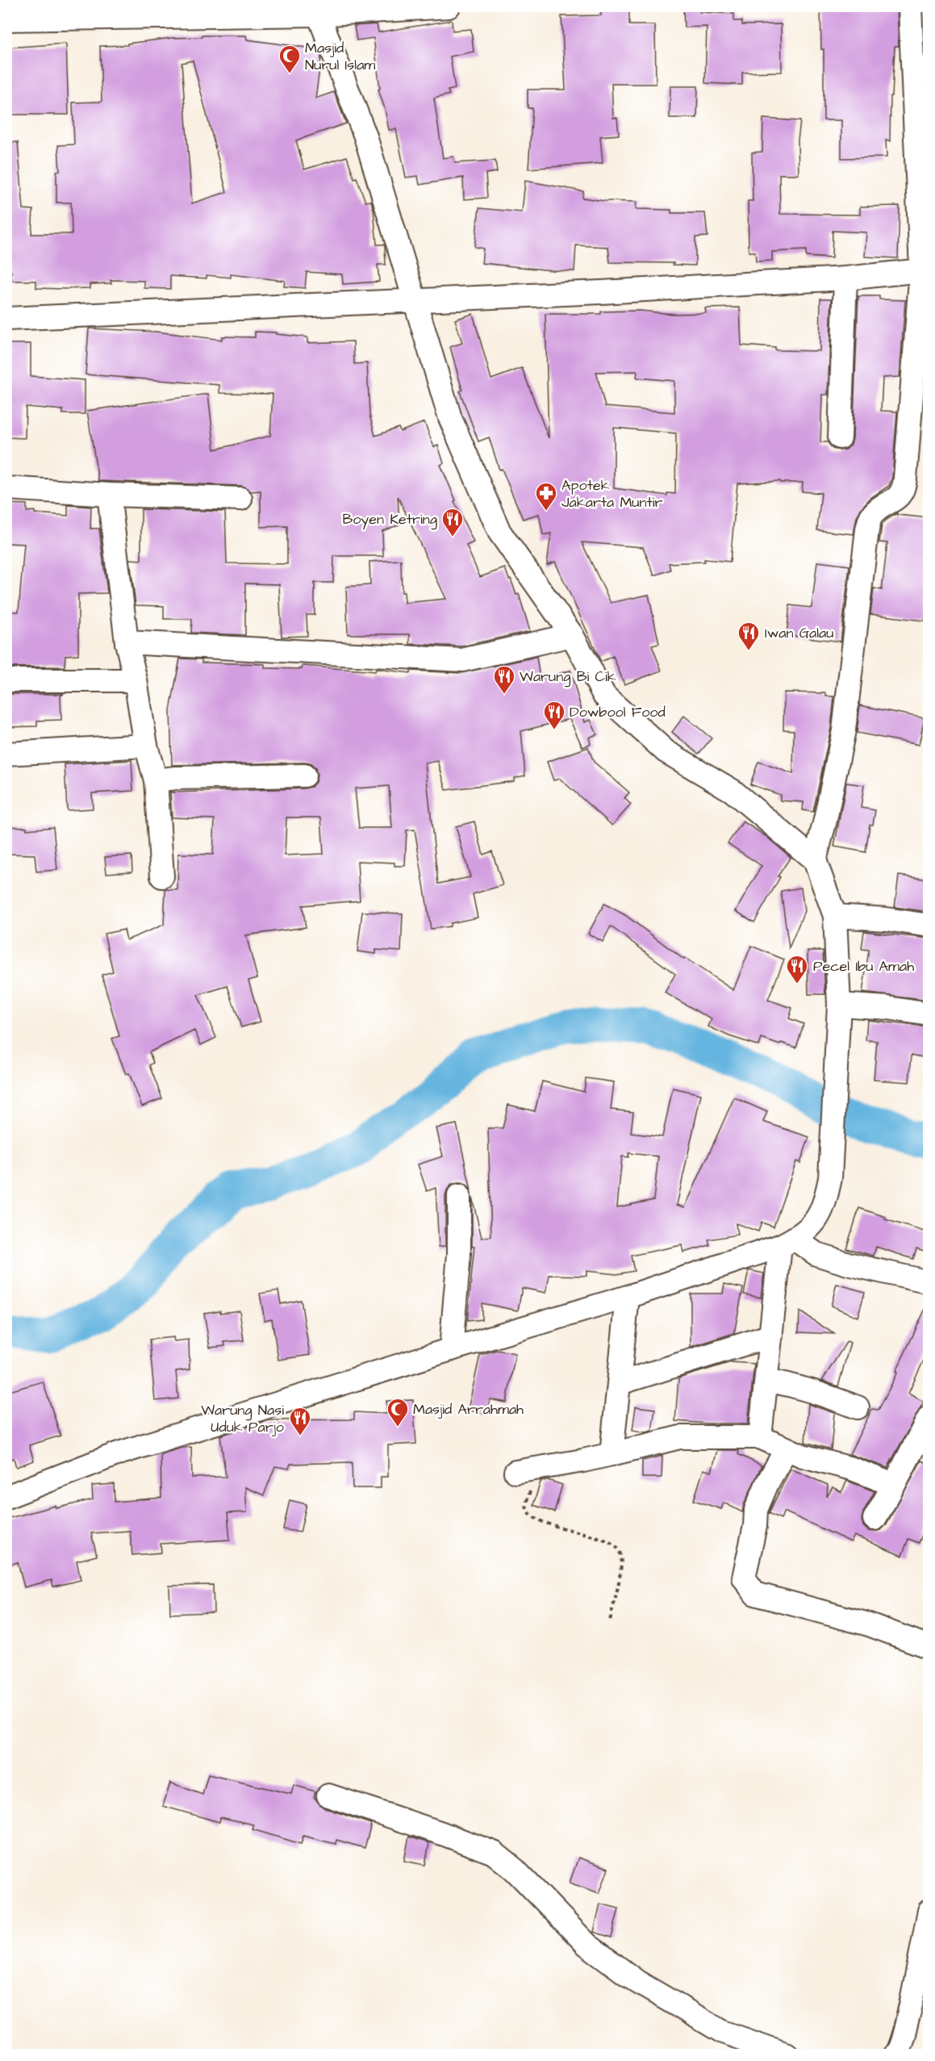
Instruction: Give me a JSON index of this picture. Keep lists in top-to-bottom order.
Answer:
{
  "places": {
    "mosque": ["Masjid Nurul Islam", "Masjid Arrahmah"],
    "pharmacy": ["Apotek Jakarta Muntir"],
    "restaurant": [
      "Boyen Ketring",
      "Iwan Galau",
      "Warung Bi Cik",
      "Dowbool Food",
      "Pecel Ibu Amah",
      "Warung Nasi Uduk Parjo"
    ]
  }
}
